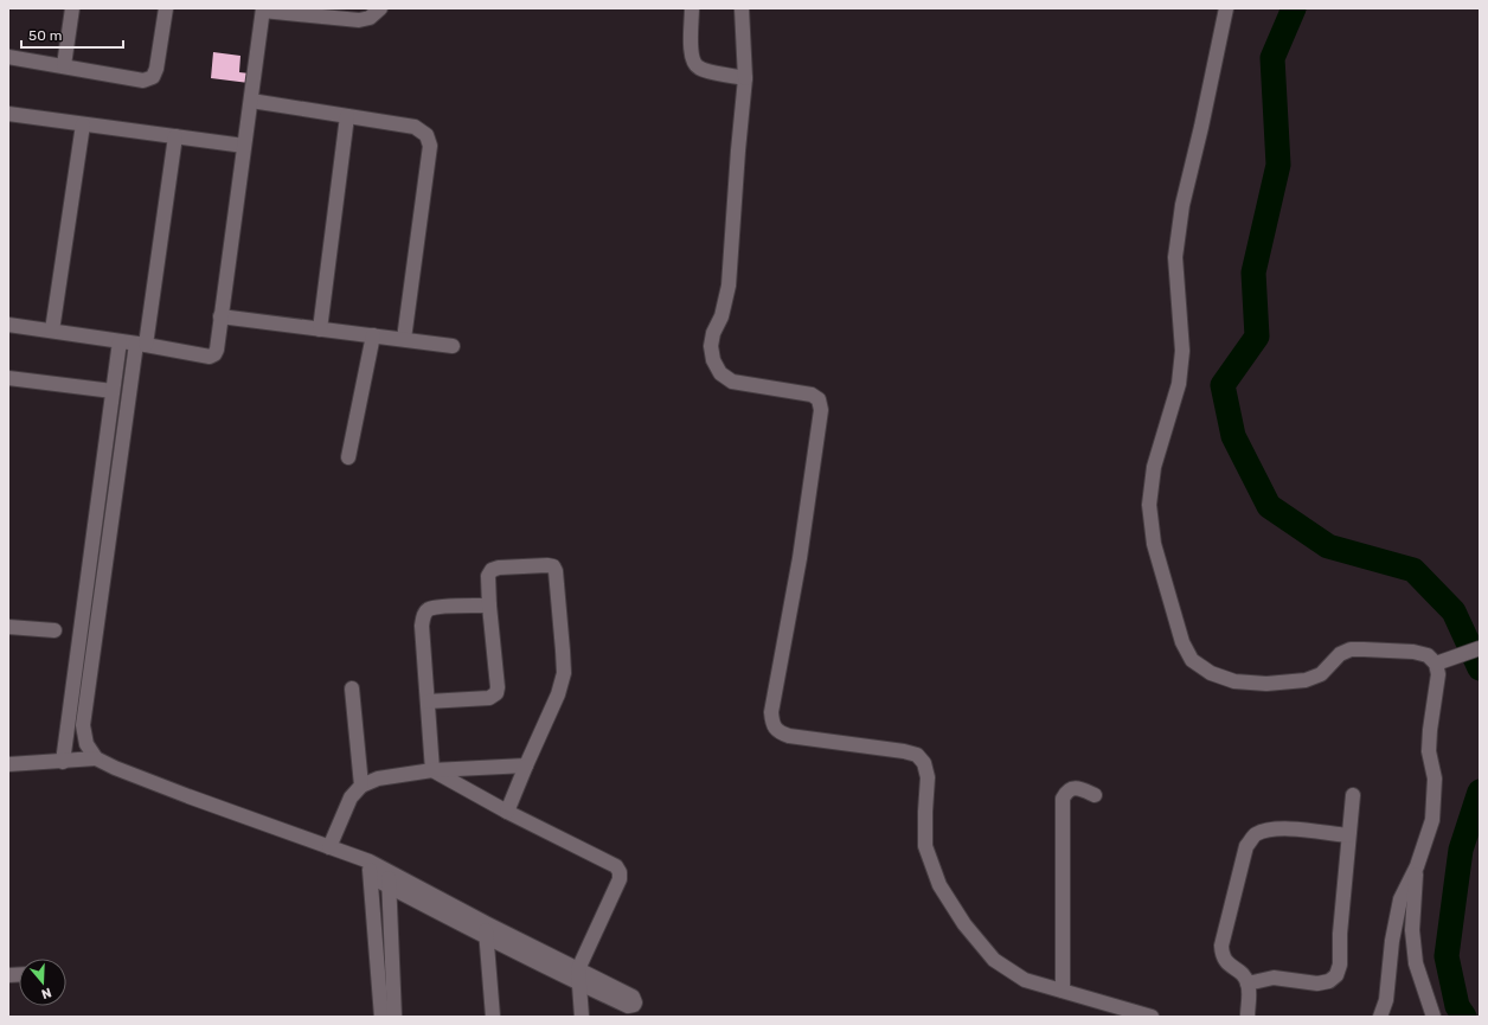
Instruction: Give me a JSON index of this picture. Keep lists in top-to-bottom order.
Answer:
{
  "scale_bar": "50 m",
  "north": "bottom"
}
